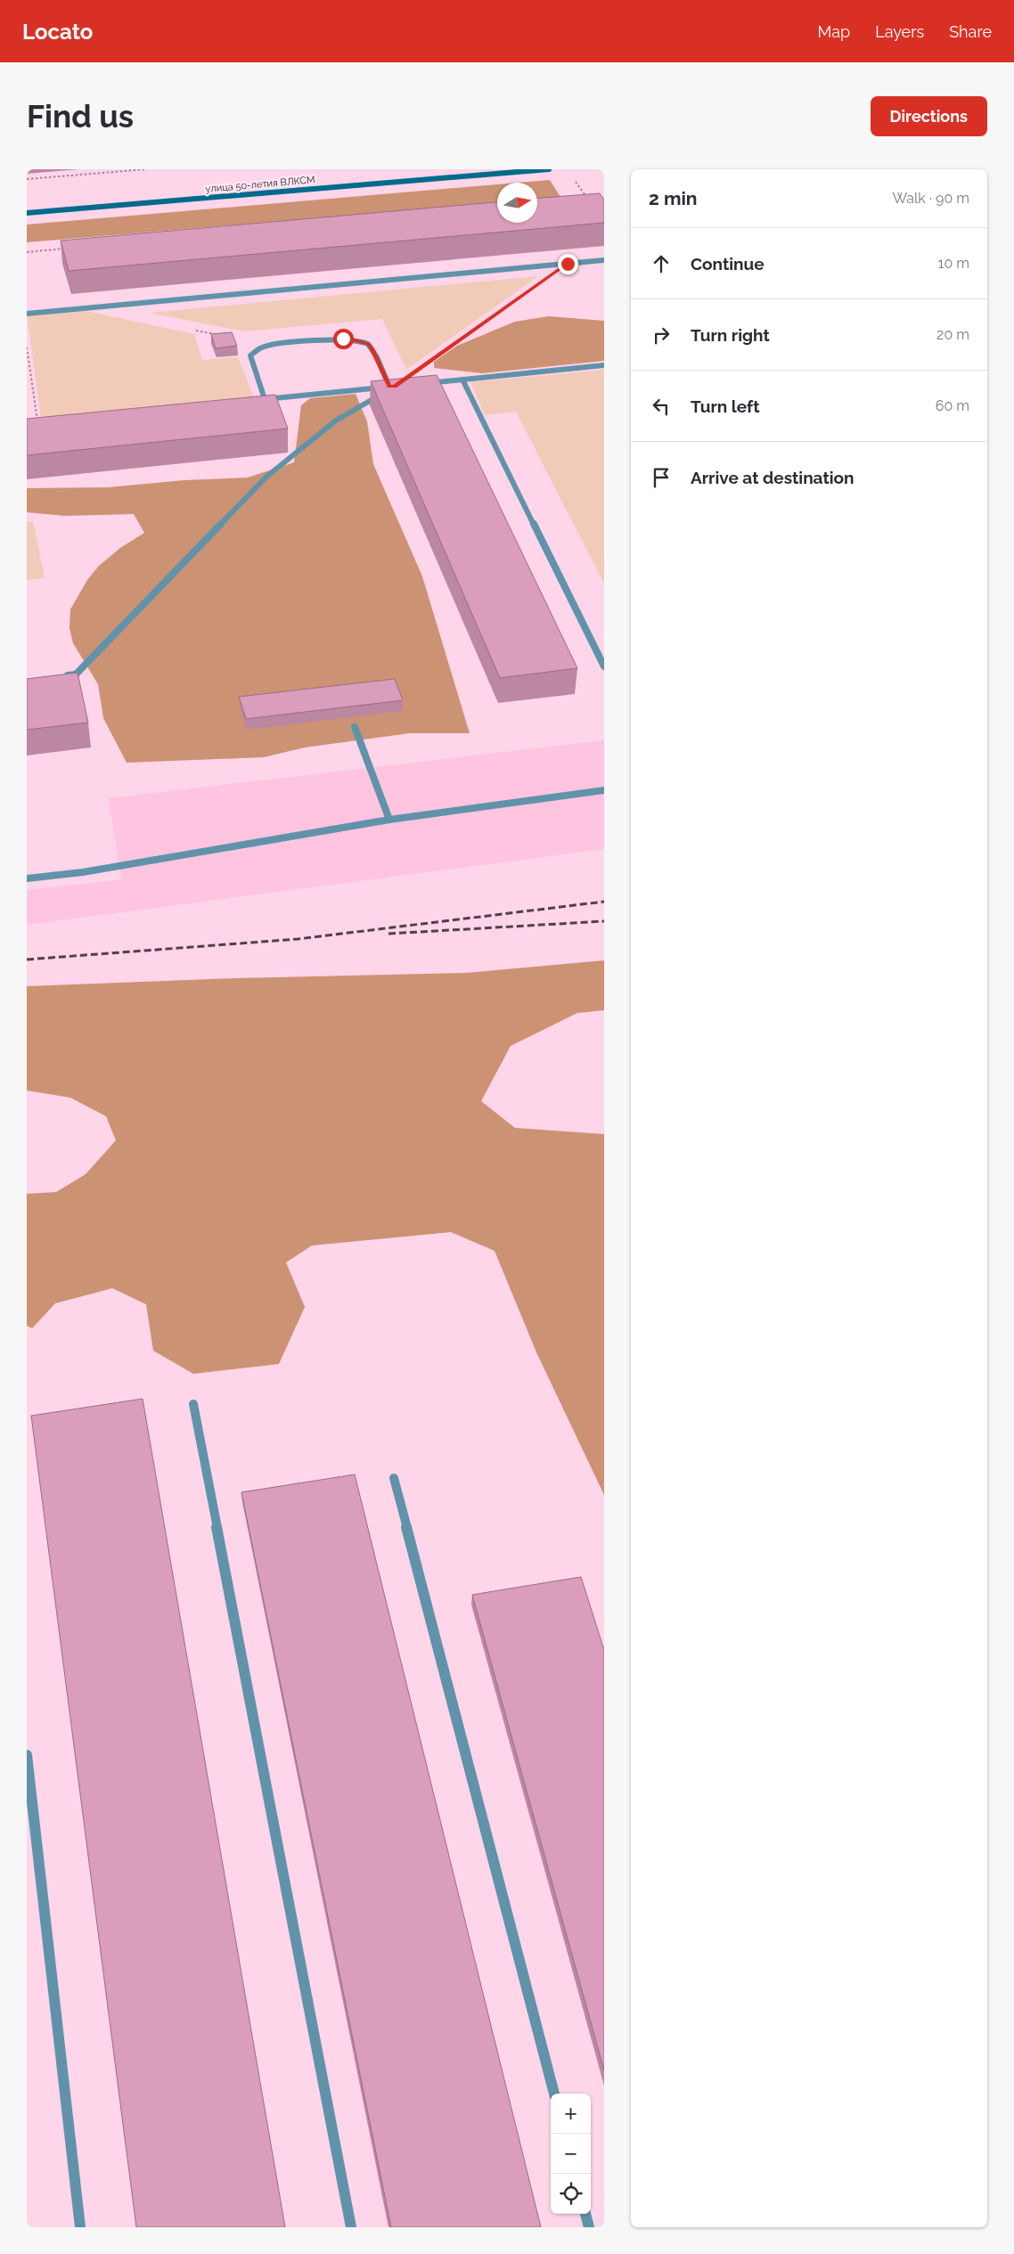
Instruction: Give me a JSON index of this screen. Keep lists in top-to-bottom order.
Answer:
{
  "streets": {
    "main road": ["улица 50-летия ВЛКСМ"]
  },
  "north": "right",
  "page": {
    "header": "Locato",
    "nav": ["Map", "Layers", "Share"],
    "buttons": "Directions",
    "title": "Find us",
    "heading": ["2 min", "Walk · 90 m"],
    "list": [
      ["Continue", "10 m"],
      ["Turn right", "20 m"],
      ["Turn left", "60 m"],
      "Arrive at destination"
    ],
    "map_buttons": ["+", "−"]
  }
}
